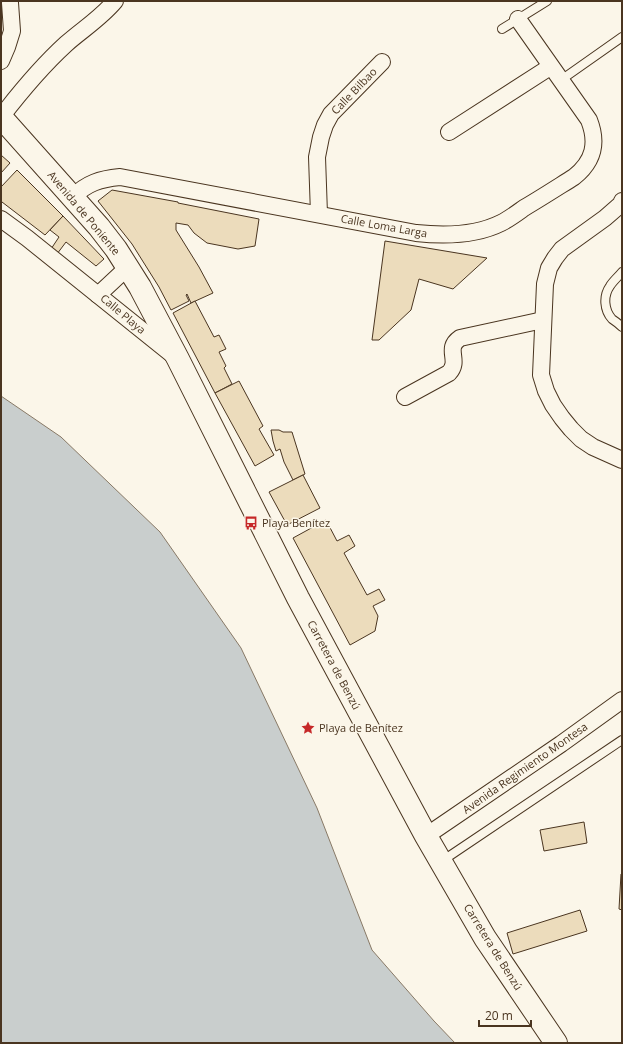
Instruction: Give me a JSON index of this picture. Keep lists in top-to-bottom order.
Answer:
{
  "streets": {
    "highway": ["Avenida de Poniente", "Carretera de Benzú"],
    "street": [
      "Calle Bilbao",
      "Calle Loma Larga",
      "Calle Playa",
      "Avenida Regimiento Montesa"
    ]
  },
  "crossings": [
    ["Calle Bilbao", "Calle Loma Larga"],
    ["Avenida de Poniente", "Calle Loma Larga"],
    ["Avenida de Poniente", "Calle Playa"],
    ["Avenida de Poniente", "Carretera de Benzú"],
    ["Calle Playa", "Carretera de Benzú"],
    ["Carretera de Benzú", "Avenida Regimiento Montesa"]
  ],
  "places": {
    "bus stop": ["Playa Benítez"],
    "place": ["Playa de Benítez"]
  },
  "scale_bar": "20 m"
}
